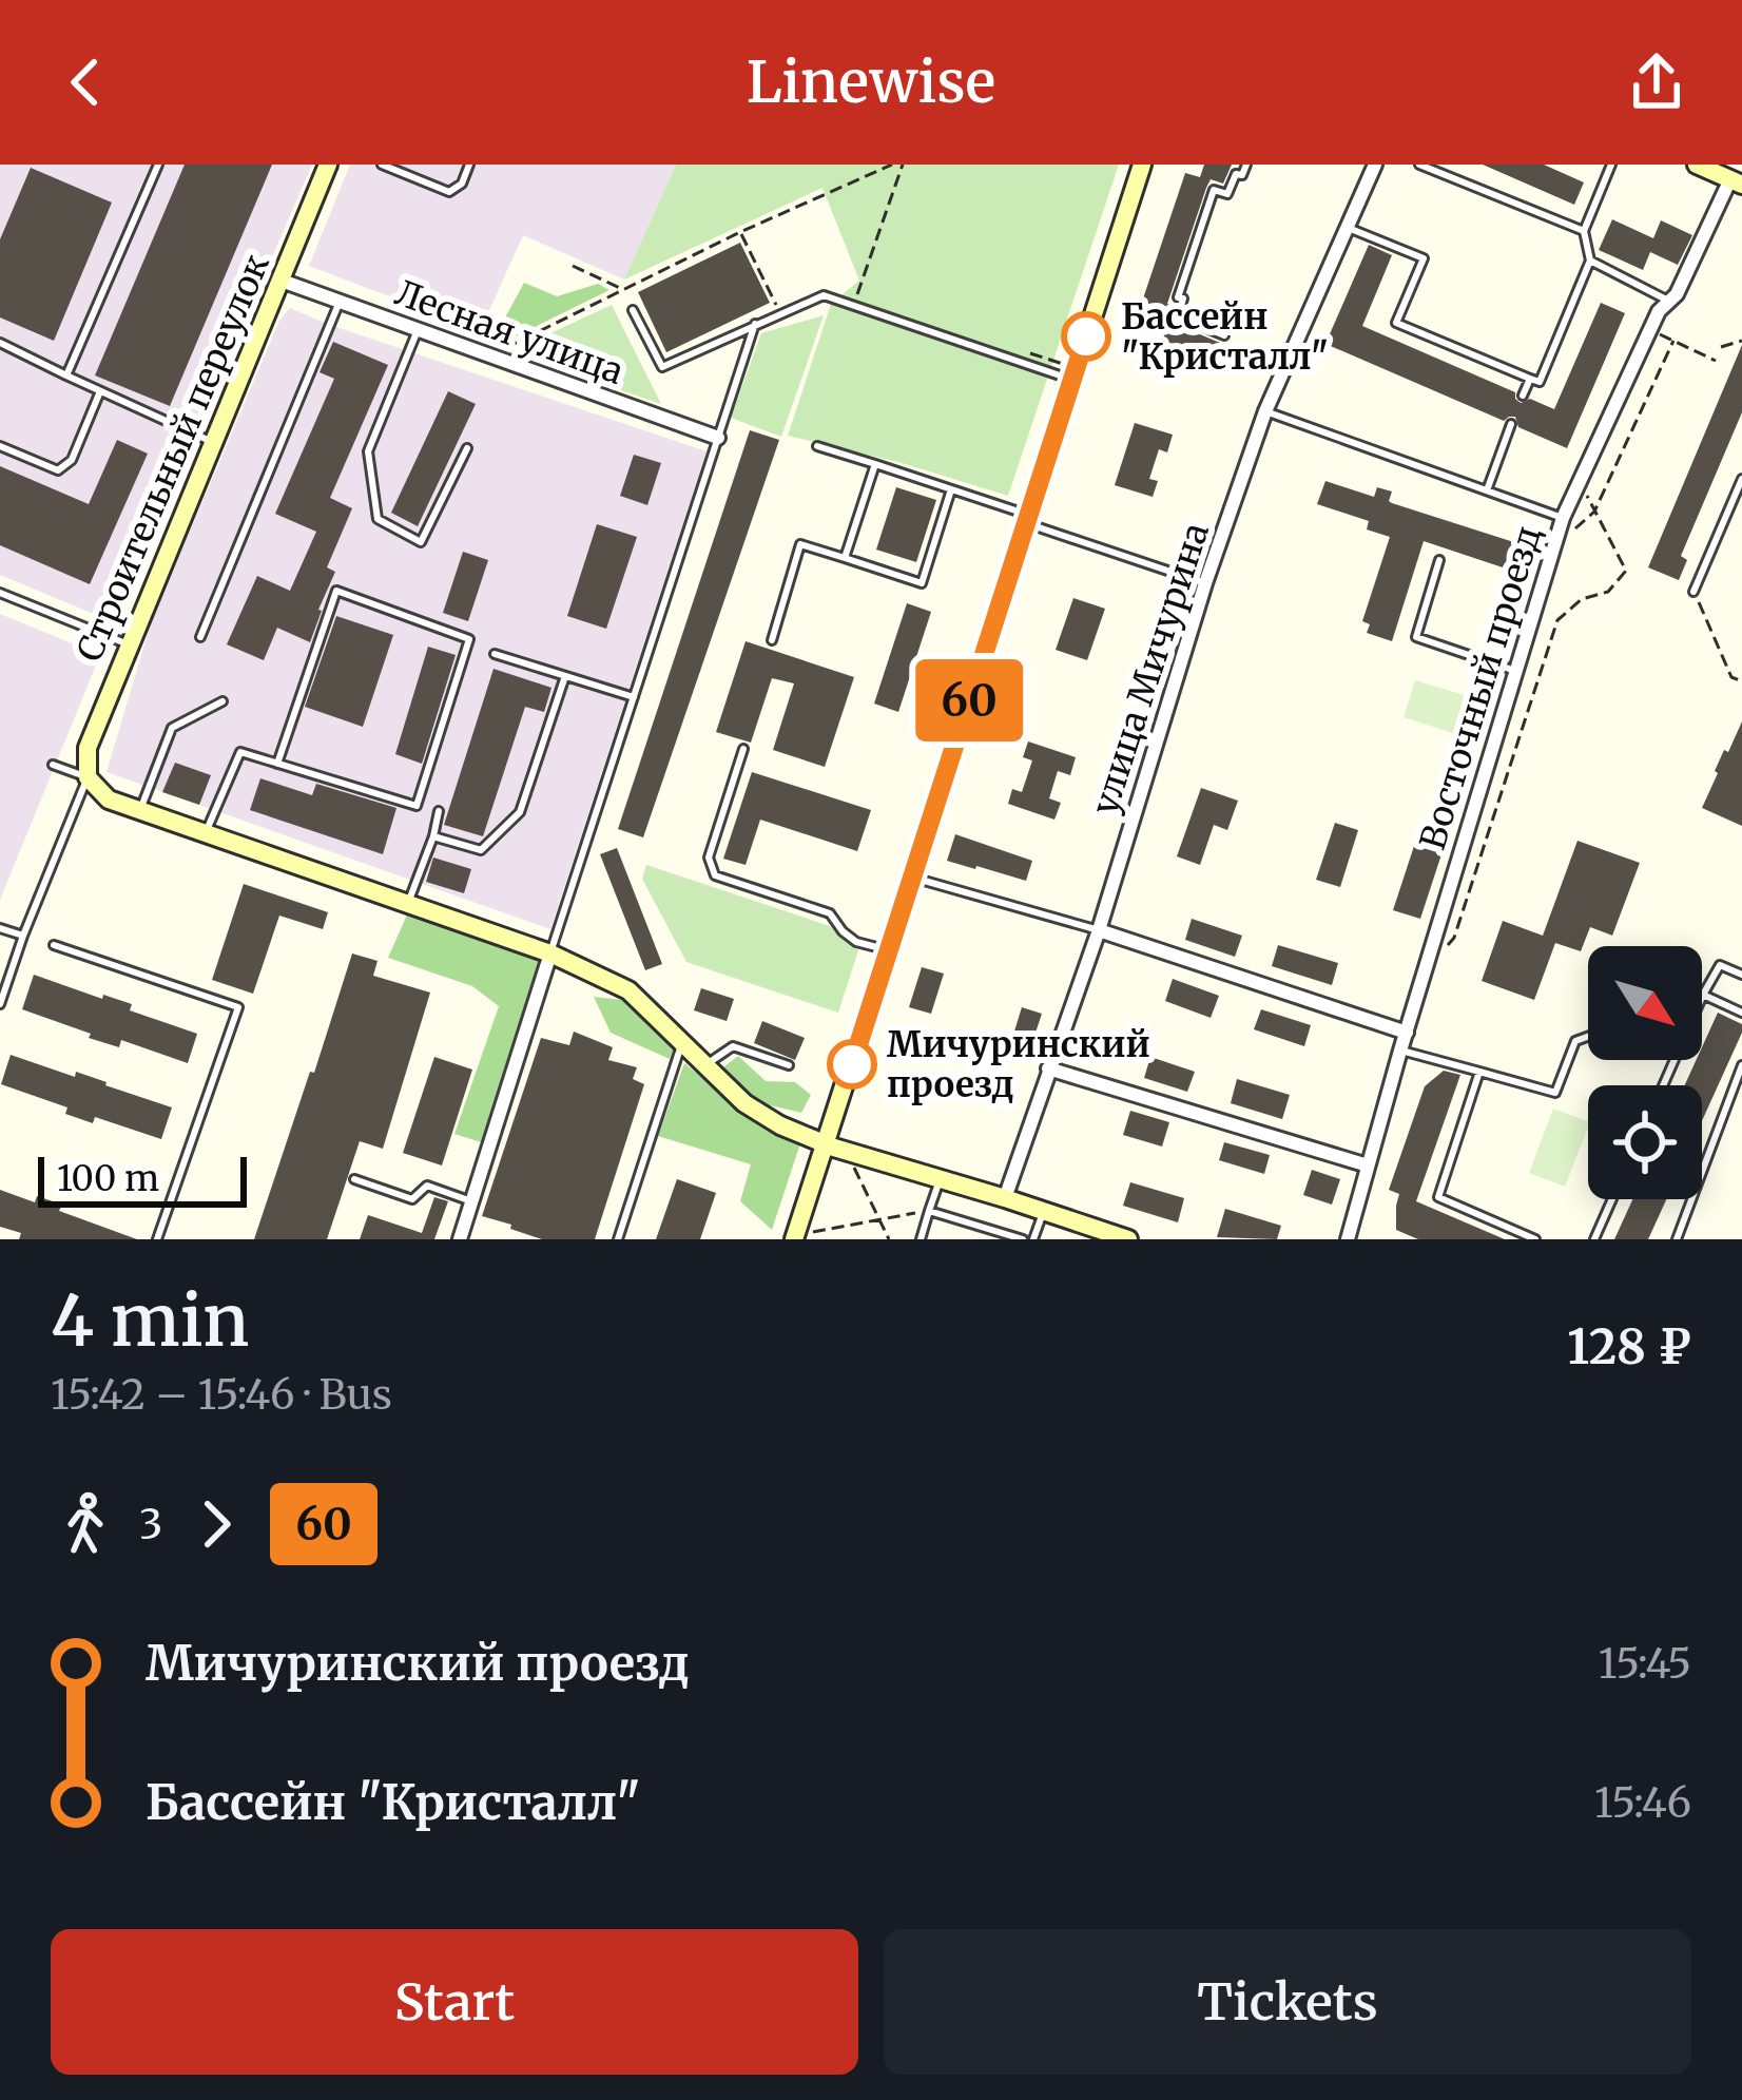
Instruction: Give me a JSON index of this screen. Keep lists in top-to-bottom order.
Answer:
{
  "streets": {
    "street": [
      "Лесная улица",
      "Строительный переулок",
      "улица Мичурина",
      "Восточный проезд"
    ]
  },
  "crossings": [
    ["Лесная улица", "Строительный переулок"]
  ],
  "places": ["Бассейн \"Кристалл\"", "Мичуринский проезд"],
  "lines": ["bus line 60"],
  "scale_bar": "100 m",
  "north": "bottom right",
  "page": {
    "header": "Linewise",
    "on_map": "60",
    "scale": "100 m",
    "heading": ["4 min", "15:42 – 15:46 · Bus", "128 ₽"],
    "legs": ["3", "60"],
    "list": [
      {
        "name": "Мичуринский проезд",
        "value": "15:45"
      },
      {
        "name": "Бассейн \"Кристалл\"",
        "value": "15:46"
      }
    ],
    "buttons": ["Start", "Tickets"]
  }
}
